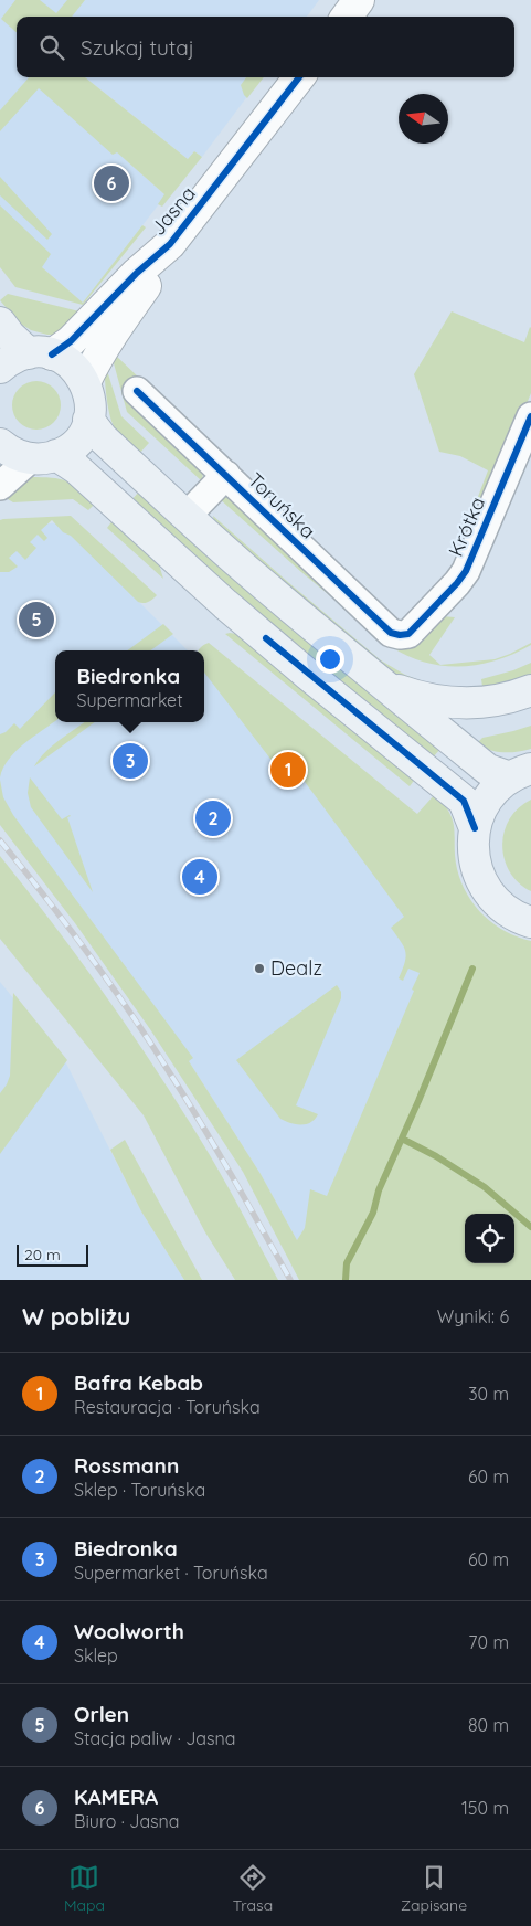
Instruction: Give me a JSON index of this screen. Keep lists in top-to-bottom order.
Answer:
{
  "streets": {
    "street": ["Jasna", "Toruńska", "Krótka"]
  },
  "crossings": [
    ["Toruńska", "Krótka"]
  ],
  "places": ["Dealz"],
  "scale_bar": "20 m",
  "north": "left",
  "page": {
    "search": "Szukaj tutaj",
    "pins": [
      "6",
      "5",
      "3",
      "1",
      "2",
      "4"
    ],
    "popup": ["Biedronka", "Supermarket"],
    "scale": "20 m",
    "heading": ["W pobliżu", "Wyniki: 6"],
    "list": [
      {
        "mark": "1",
        "name": "Bafra Kebab",
        "note": "Restauracja · Toruńska",
        "value": "30 m"
      },
      {
        "mark": "2",
        "name": "Rossmann",
        "note": "Sklep · Toruńska",
        "value": "60 m"
      },
      {
        "mark": "3",
        "name": "Biedronka",
        "note": "Supermarket · Toruńska",
        "value": "60 m"
      },
      {
        "mark": "4",
        "name": "Woolworth",
        "note": "Sklep",
        "value": "70 m"
      },
      {
        "mark": "5",
        "name": "Orlen",
        "note": "Stacja paliw · Jasna",
        "value": "80 m"
      },
      {
        "mark": "6",
        "name": "KAMERA",
        "note": "Biuro · Jasna",
        "value": "150 m"
      }
    ],
    "nav": ["Mapa", "Trasa", "Zapisane"]
  }
}
